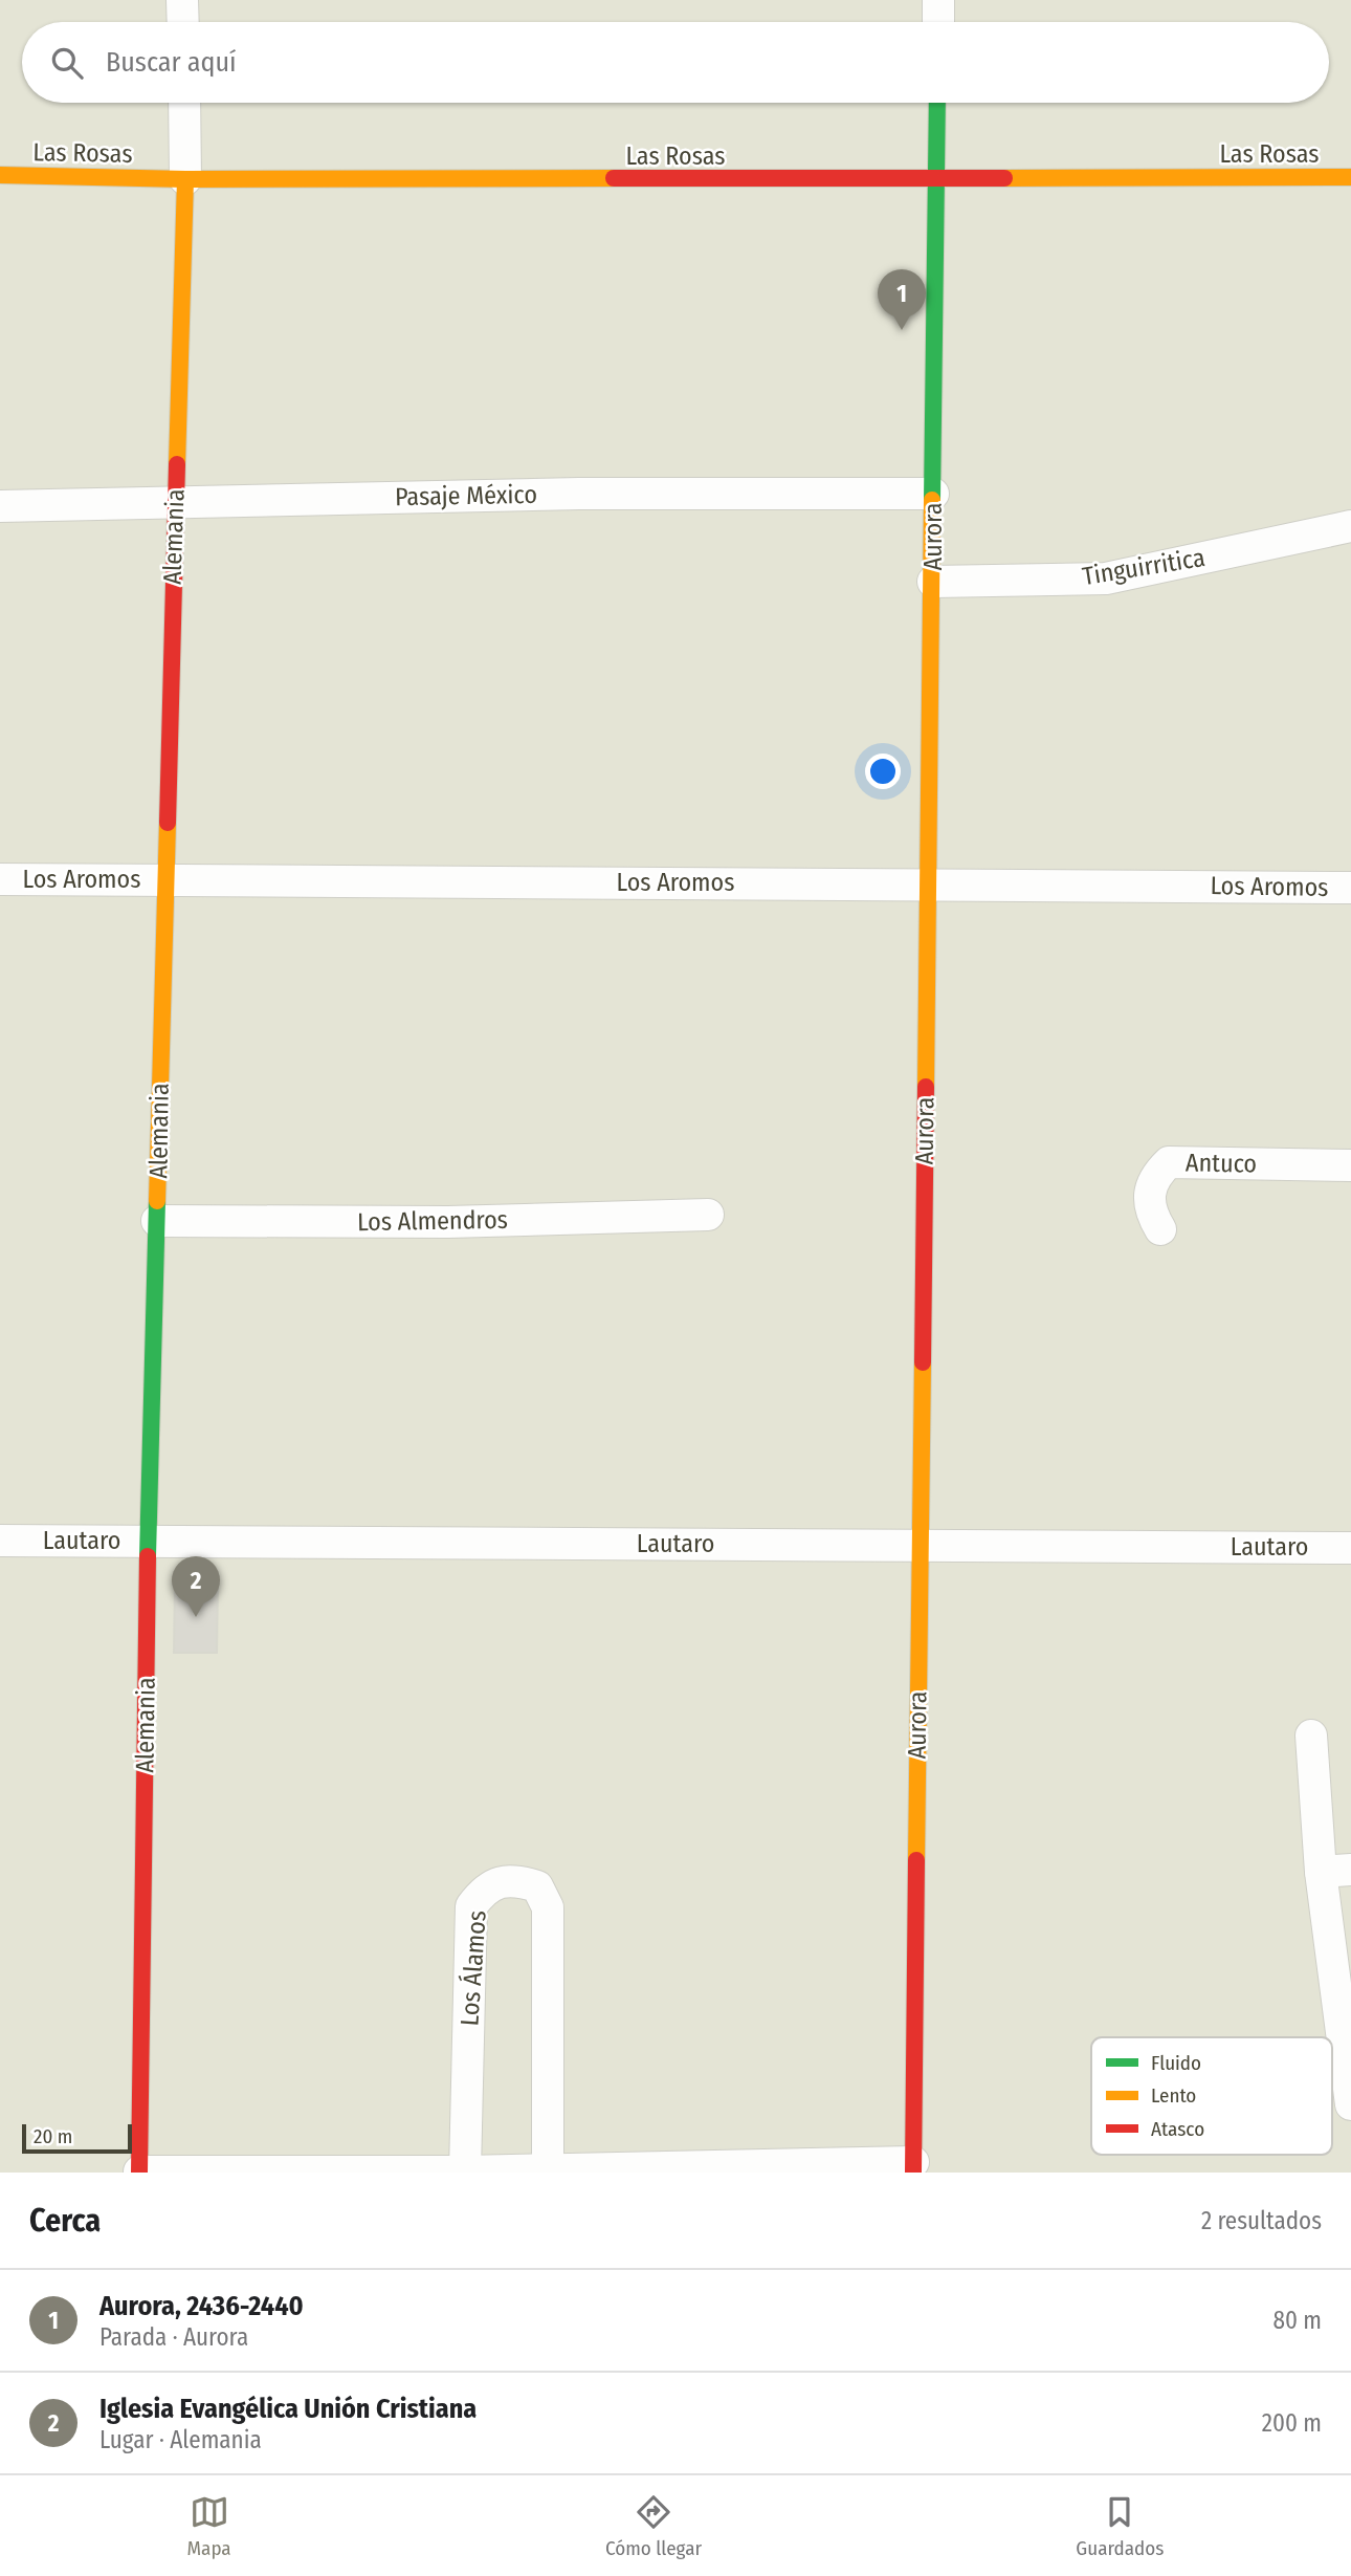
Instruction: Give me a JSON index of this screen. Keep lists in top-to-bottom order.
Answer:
{
  "streets": {
    "street": [
      "Las Rosas",
      "Pasaje México",
      "Alemania",
      "Aurora",
      "Tinguirritica",
      "Los Aromos",
      "Antuco",
      "Los Almendros",
      "Lautaro",
      "Los Álamos"
    ]
  },
  "crossings": [
    ["Las Rosas", "Alemania"],
    ["Las Rosas", "Aurora"],
    ["Pasaje México", "Alemania"],
    ["Pasaje México", "Aurora"],
    ["Alemania", "Los Aromos"],
    ["Alemania", "Los Almendros"],
    ["Alemania", "Lautaro"],
    ["Aurora", "Tinguirritica"],
    ["Aurora", "Los Aromos"],
    ["Aurora", "Lautaro"]
  ],
  "legend": ["Fluido", "Lento", "Atasco"],
  "scale_bar": "20 m",
  "page": {
    "search": "Buscar aquí",
    "pins": ["1", "2"],
    "scale": "20 m",
    "heading": ["Cerca", "2 resultados"],
    "list": [
      {
        "mark": "1",
        "name": "Aurora, 2436-2440",
        "note": "Parada · Aurora",
        "value": "80 m"
      },
      {
        "mark": "2",
        "name": "Iglesia Evangélica Unión Cristiana",
        "note": "Lugar · Alemania",
        "value": "200 m"
      }
    ],
    "nav": ["Mapa", "Cómo llegar", "Guardados"]
  }
}
